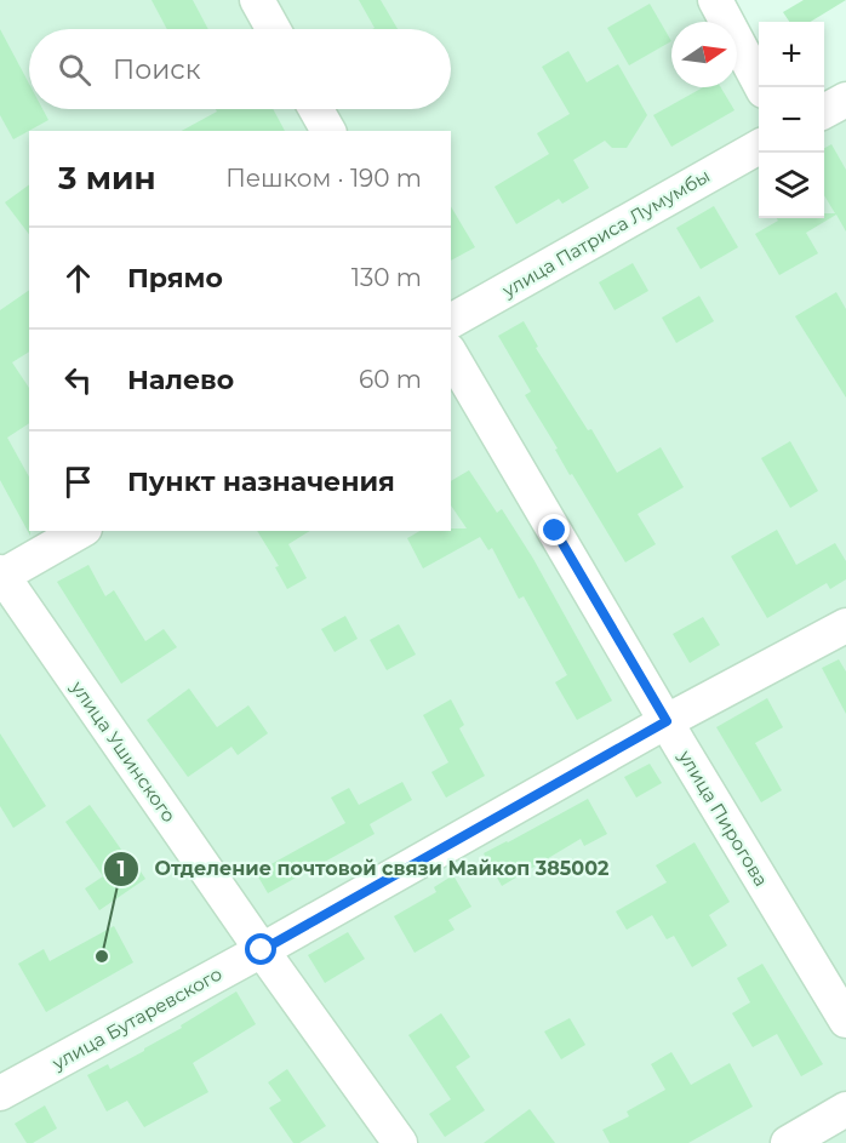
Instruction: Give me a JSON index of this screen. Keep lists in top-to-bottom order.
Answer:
{
  "streets": {
    "street": [
      "улица Патриса Лумумбы",
      "улица Ушинского",
      "улица Пирогова",
      "улица Бутаревского"
    ]
  },
  "crossings": [
    ["улица Ушинского", "улица Бутаревского"],
    ["улица Пирогова", "улица Бутаревского"]
  ],
  "places": ["Отделение почтовой связи Майкоп 385002"],
  "north": "right",
  "page": {
    "map_buttons": ["+", "−"],
    "search": "Поиск",
    "heading": ["3 мин", "Пешком · 190 m"],
    "list": [
      ["Прямо", "130 m"],
      ["Налево", "60 m"],
      "Пункт назначения"
    ]
  }
}
